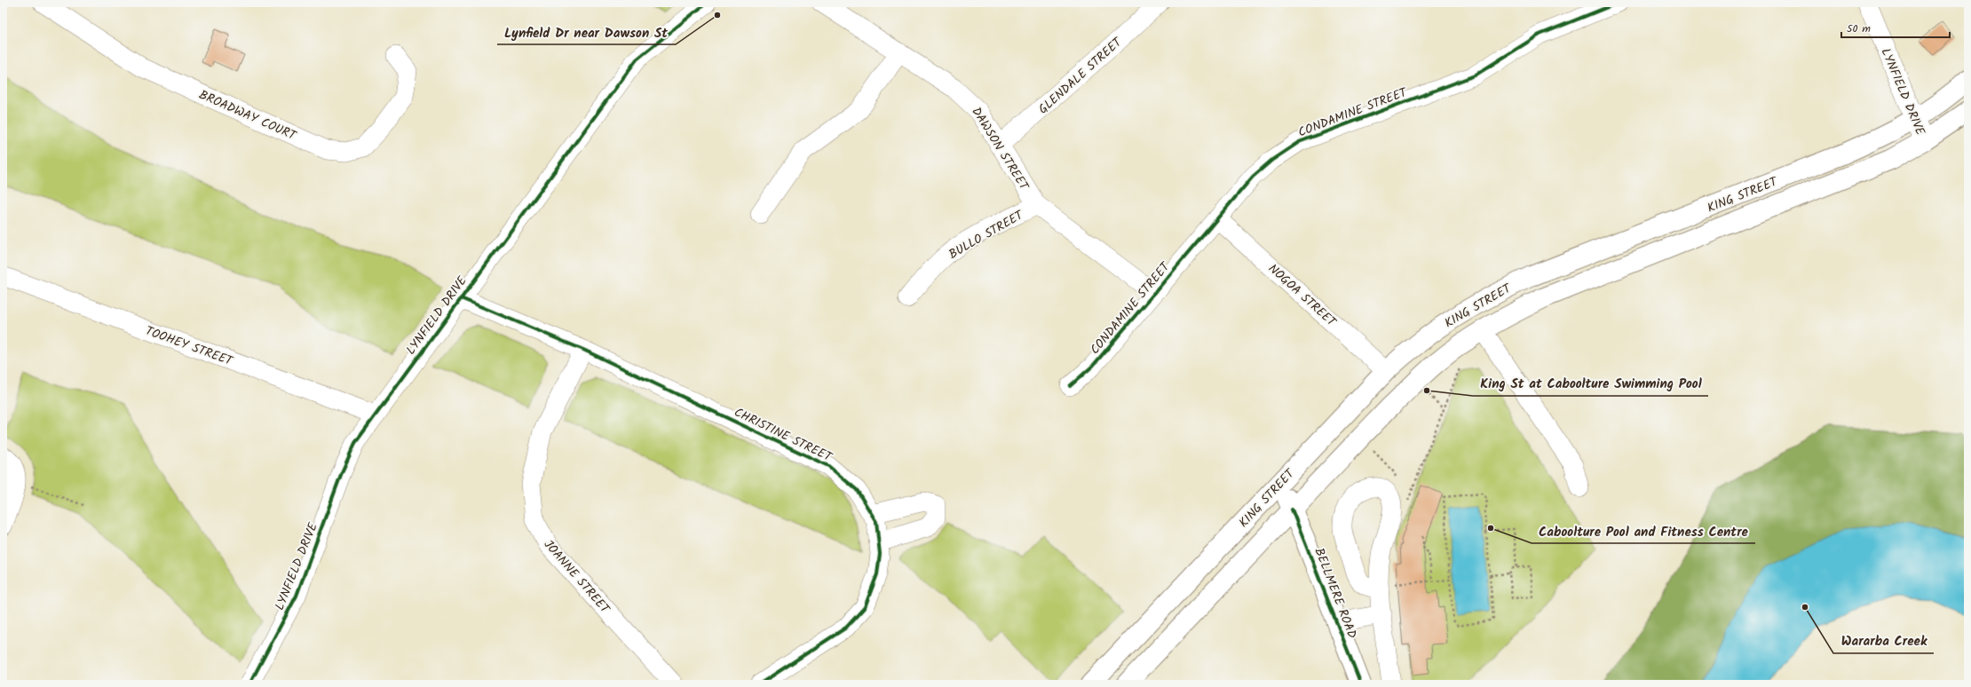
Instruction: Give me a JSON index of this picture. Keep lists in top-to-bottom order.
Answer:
{
  "streets": {
    "main road": ["KING STREET", "BELLMERE ROAD"],
    "street": [
      "GLENDALE STREET",
      "LYNFIELD DRIVE",
      "CONDAMINE STREET",
      "BROADWAY COURT",
      "DAWSON STREET",
      "BULLO STREET",
      "NOGOA STREET",
      "TOOHEY STREET",
      "CHRISTINE STREET",
      "JOANNE STREET"
    ]
  },
  "crossings": [
    ["GLENDALE STREET", "DAWSON STREET"],
    ["LYNFIELD DRIVE", "KING STREET"],
    ["LYNFIELD DRIVE", "TOOHEY STREET"],
    ["LYNFIELD DRIVE", "CHRISTINE STREET"],
    ["CONDAMINE STREET", "DAWSON STREET"],
    ["CONDAMINE STREET", "NOGOA STREET"],
    ["DAWSON STREET", "BULLO STREET"],
    ["KING STREET", "NOGOA STREET"],
    ["KING STREET", "BELLMERE ROAD"],
    ["CHRISTINE STREET", "JOANNE STREET"]
  ],
  "places": [
    "Lynfield Dr near Dawson St",
    "King St at Caboolture Swimming Pool",
    "Caboolture Pool and Fitness Centre",
    "Wararba Creek"
  ],
  "scale_bar": "50 m"
}
